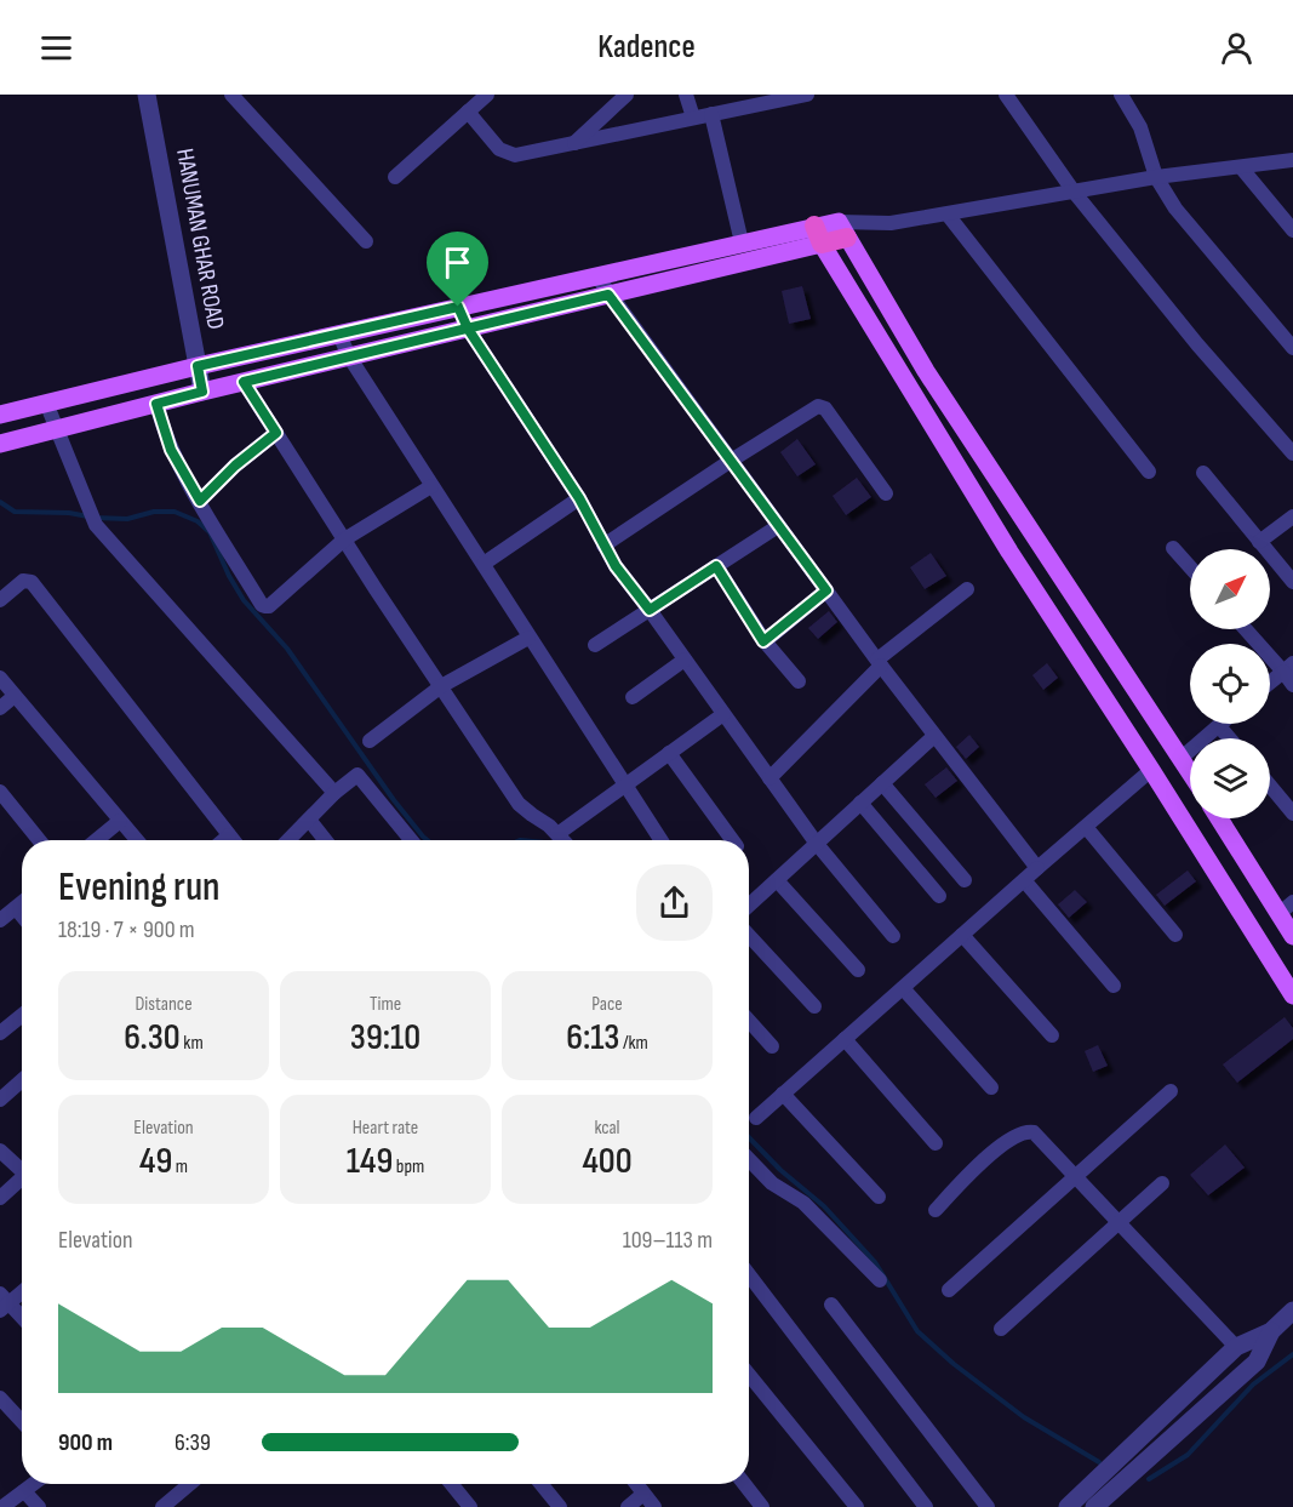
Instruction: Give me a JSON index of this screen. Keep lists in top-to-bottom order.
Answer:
{
  "streets": {
    "street": ["HANUMAN GHAR ROAD"]
  },
  "north": "top right",
  "page": {
    "header": "Kadence",
    "heading": ["Evening run", "18:19 · 7 × 900 m"],
    "stats": [
      ["Distance", "6.30 km"],
      ["Time", "39:10"],
      ["Pace", "6:13 /km"],
      ["Elevation", "49 m"],
      ["Heart rate", "149 bpm"],
      ["kcal", "400"]
    ],
    "chart": ["Elevation", "109–113 m"],
    "list": [
      {
        "name": "900 m",
        "note": "6:39"
      }
    ]
  }
}
